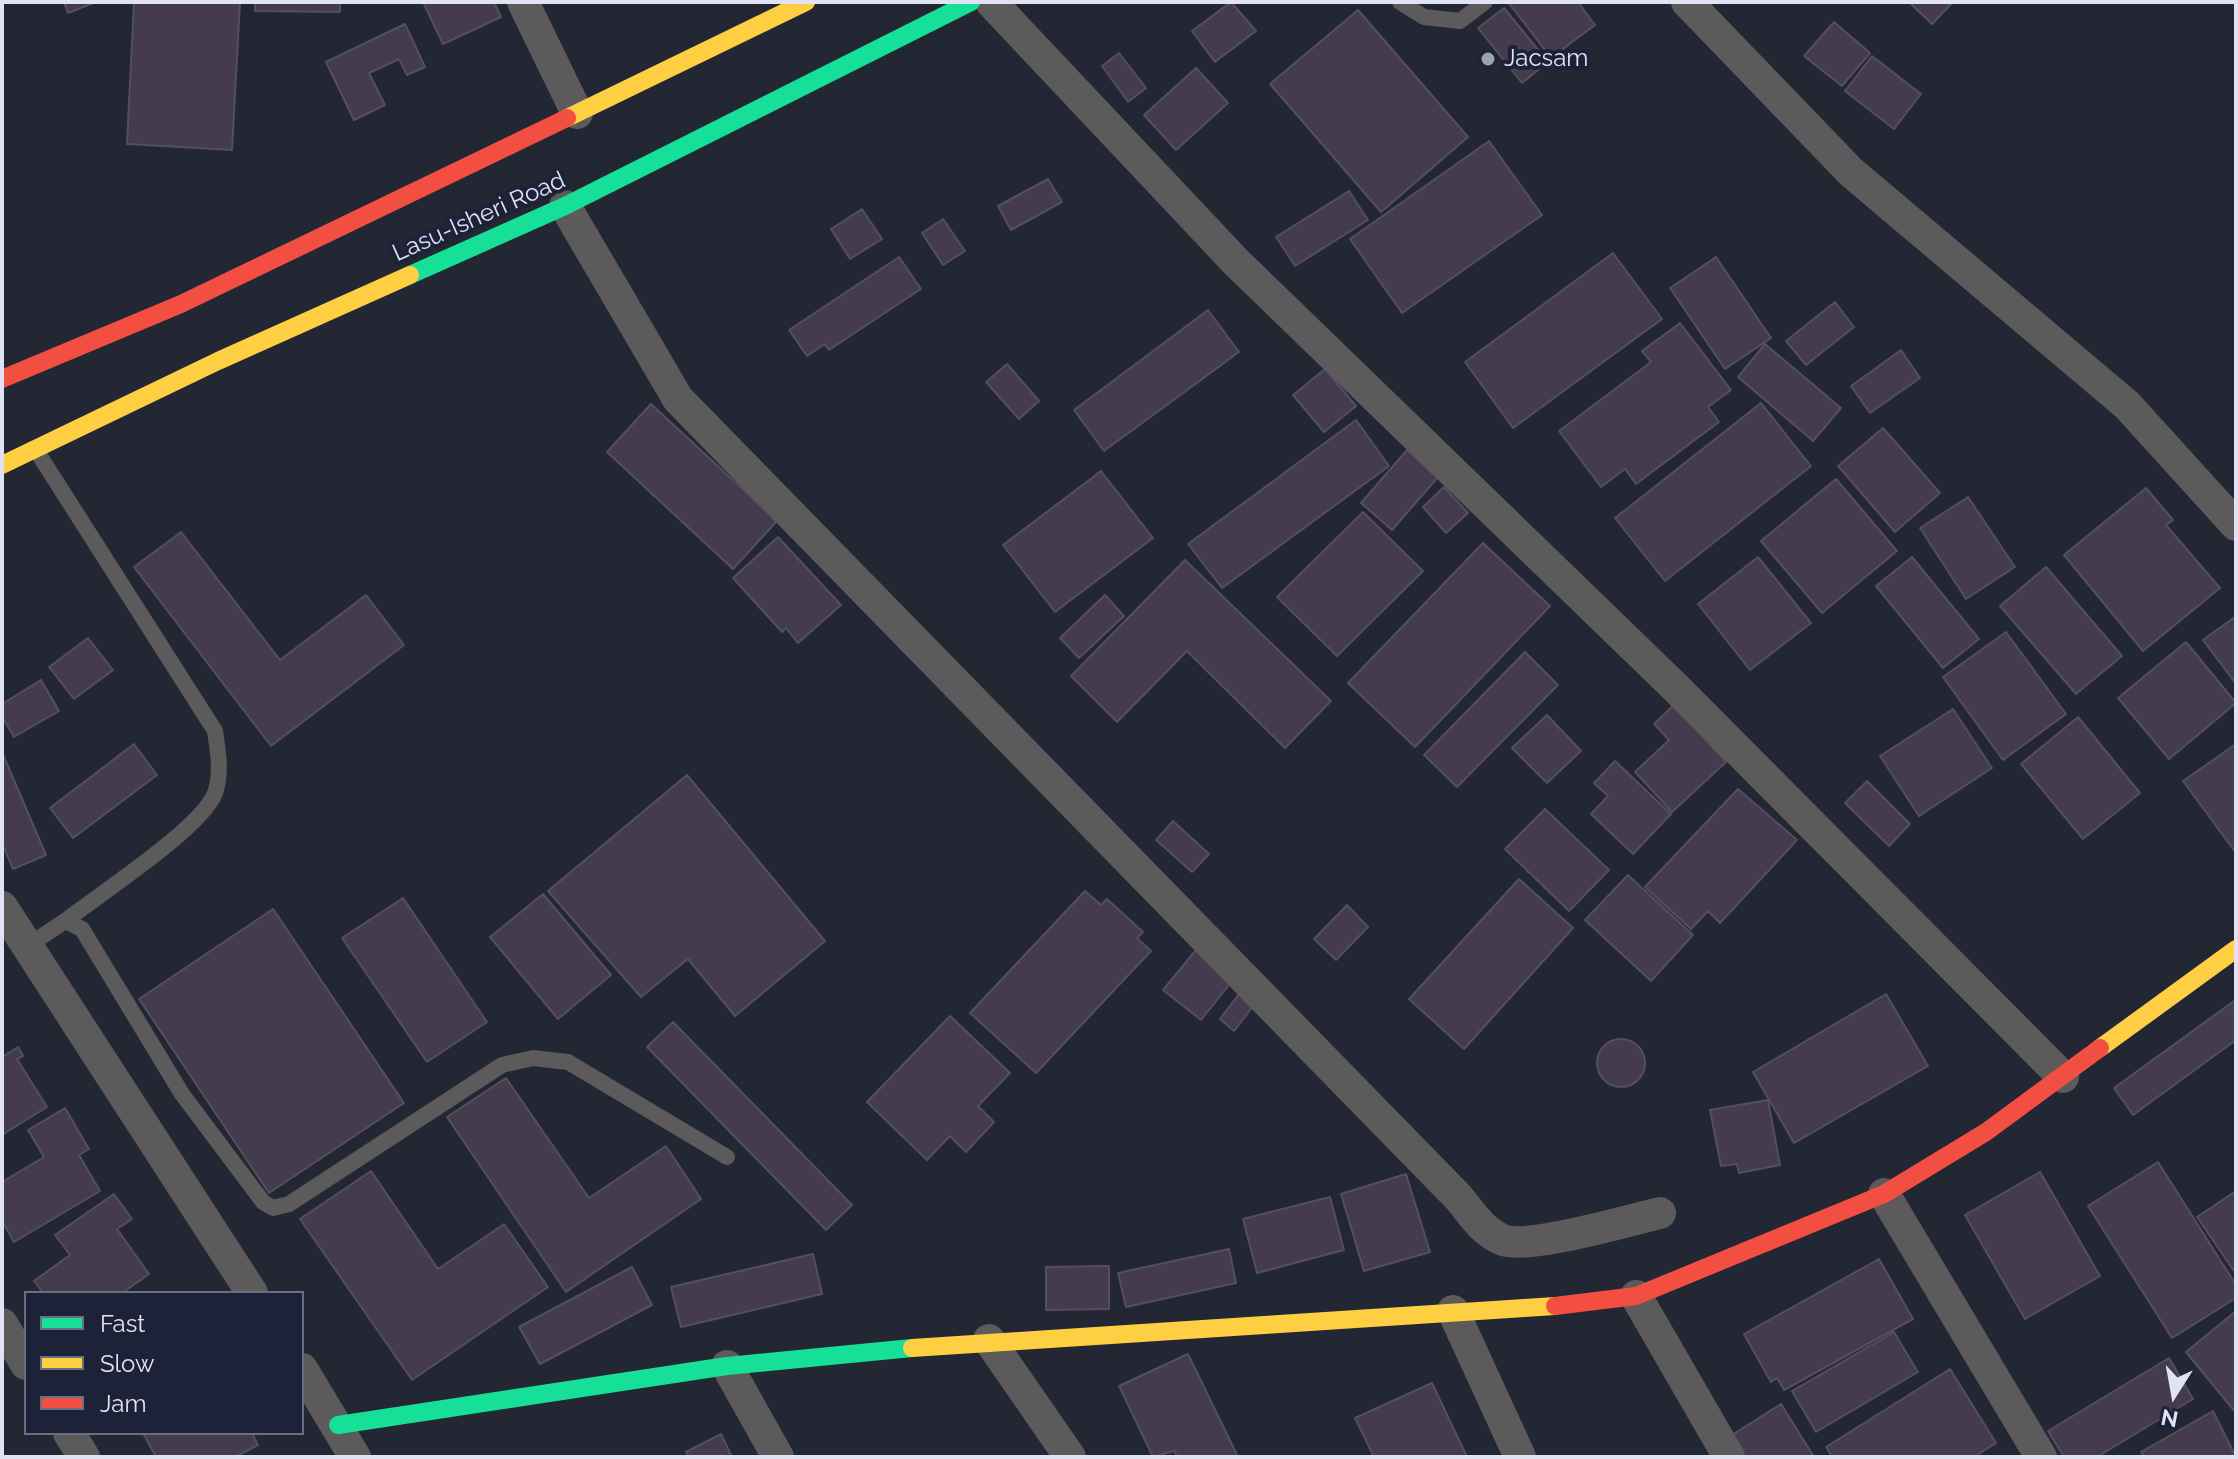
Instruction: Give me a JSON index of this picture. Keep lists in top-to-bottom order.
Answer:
{
  "streets": {
    "street": ["Lasu-Isheri Road"]
  },
  "places": ["Jacsam"],
  "legend": ["Fast", "Slow", "Jam"],
  "north": "bottom"
}
